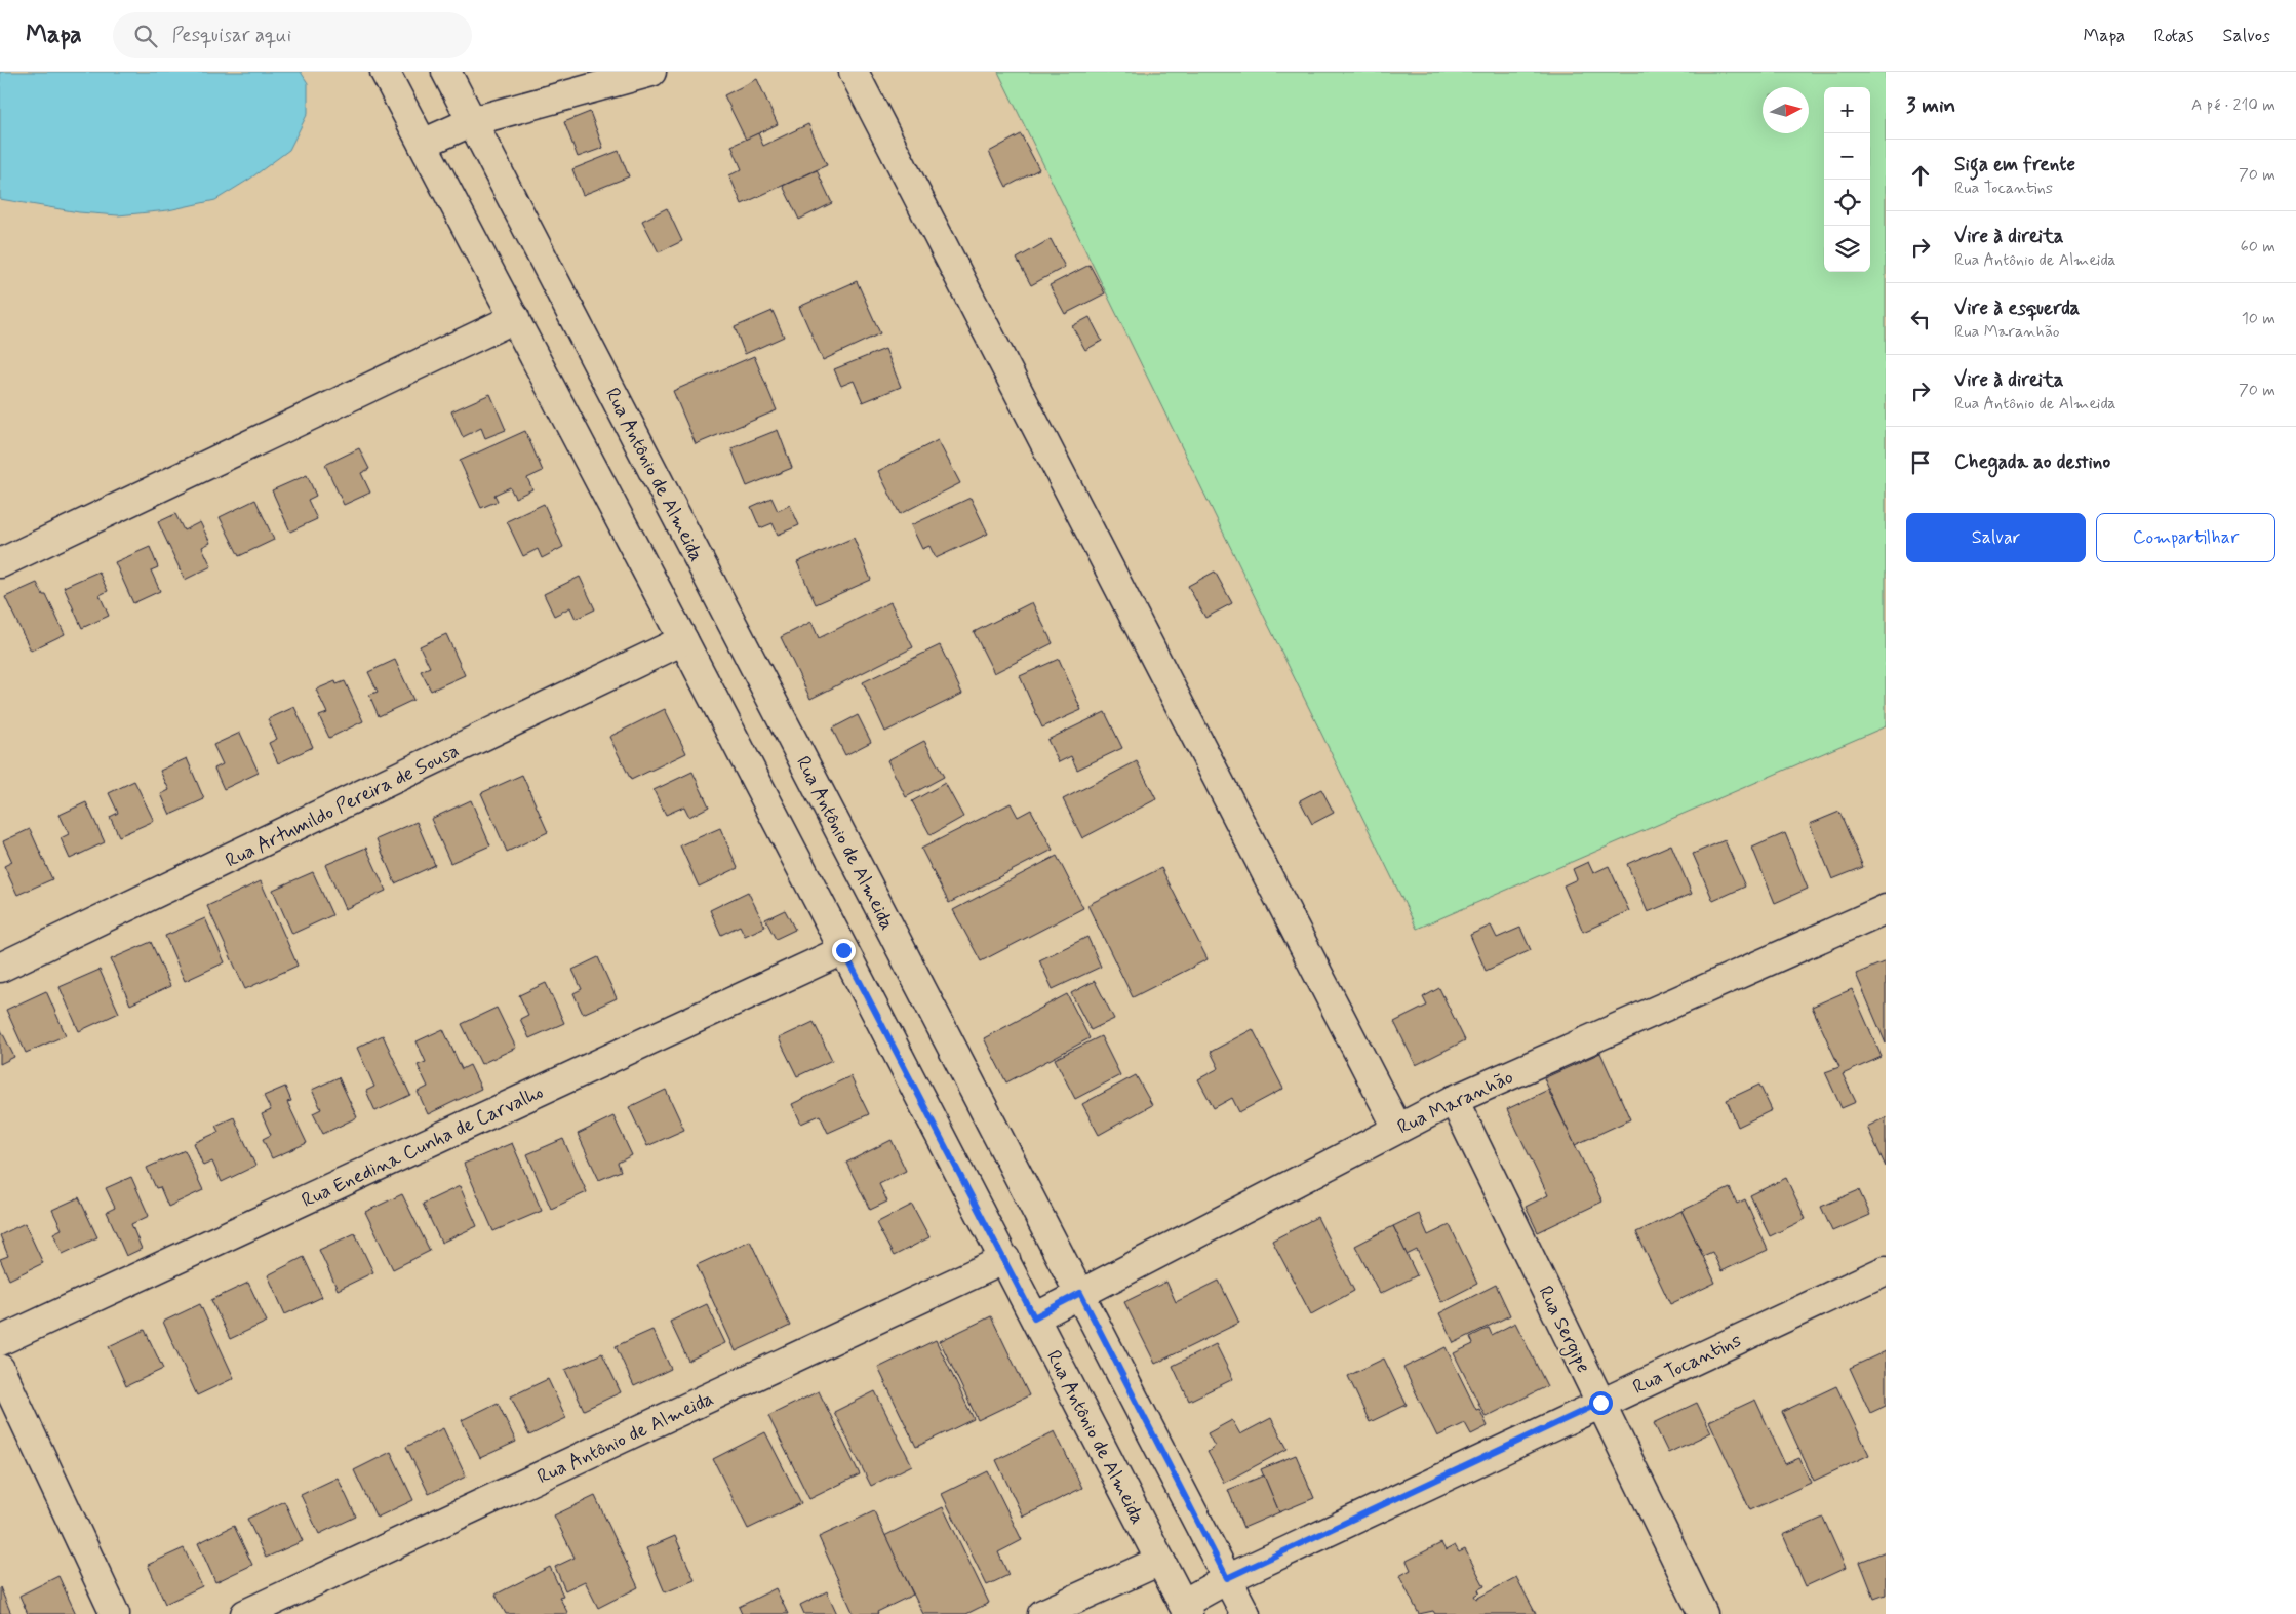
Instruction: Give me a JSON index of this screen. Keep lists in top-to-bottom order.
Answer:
{
  "streets": {
    "street": [
      "Rua Antônio de Almeida",
      "Rua Artumildo Pereira de Sousa",
      "Rua Maranhão",
      "Rua Enedina Cunha de Carvalho",
      "Rua Sergipe",
      "Rua Tocantins"
    ]
  },
  "crossings": [
    ["Rua Antônio de Almeida", "Rua Artumildo Pereira de Sousa"],
    ["Rua Antônio de Almeida", "Rua Maranhão"],
    ["Rua Antônio de Almeida", "Rua Enedina Cunha de Carvalho"],
    ["Rua Antônio de Almeida", "Rua Tocantins"],
    ["Rua Maranhão", "Rua Sergipe"],
    ["Rua Sergipe", "Rua Tocantins"]
  ],
  "north": "right",
  "page": {
    "header": "Mapa",
    "search": "Pesquisar aqui",
    "nav": ["Mapa", "Rotas", "Salvos"],
    "heading": ["3 min", "A pé · 210 m"],
    "map_buttons": ["+", "−"],
    "list": [
      ["Siga em frente", "Rua Tocantins", "70 m"],
      ["Vire à direita", "Rua Antônio de Almeida", "60 m"],
      ["Vire à esquerda", "Rua Maranhão", "10 m"],
      ["Vire à direita", "Rua Antônio de Almeida", "70 m"],
      "Chegada ao destino"
    ],
    "buttons": ["Salvar", "Compartilhar"]
  }
}
